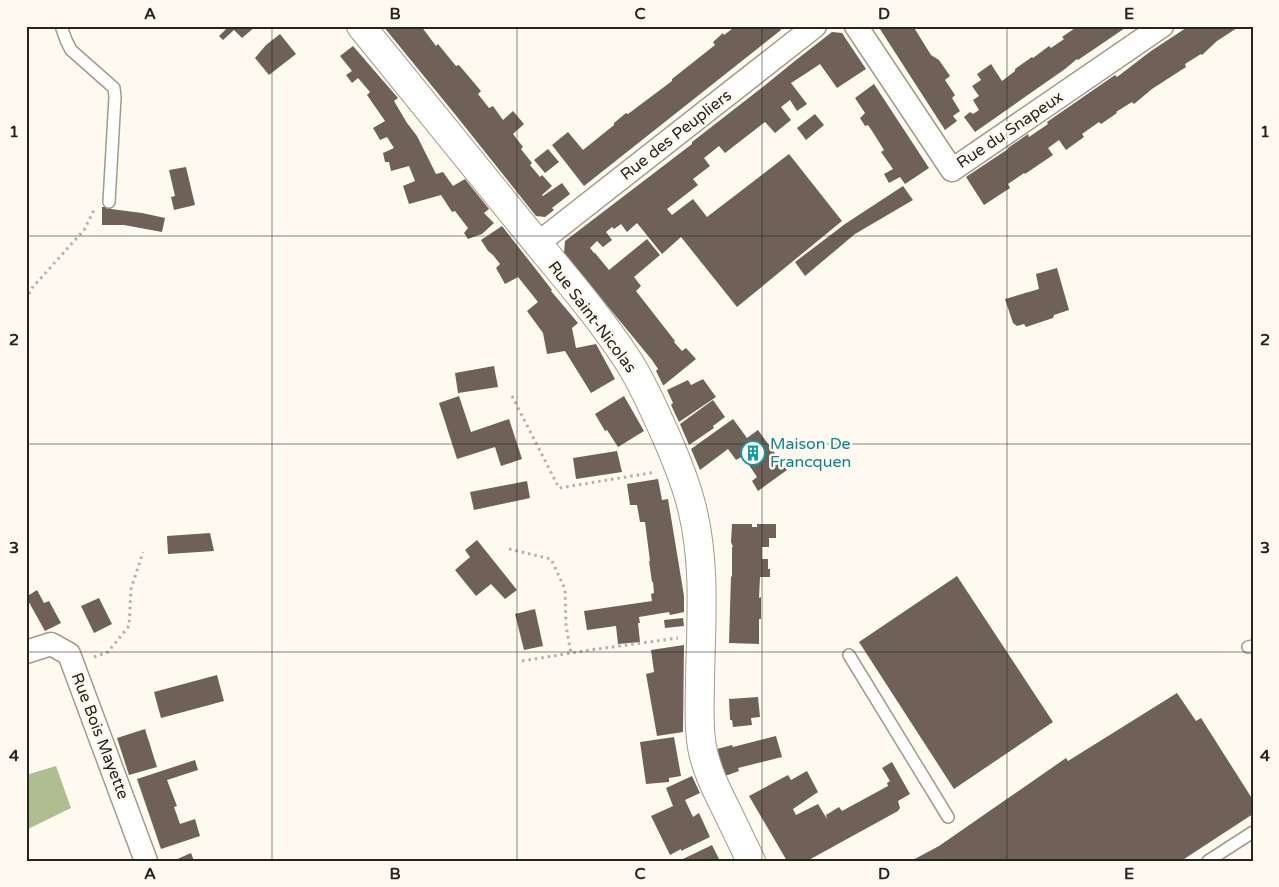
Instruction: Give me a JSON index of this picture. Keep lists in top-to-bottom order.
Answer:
{
  "streets": {
    "street": [
      "Rue du Snapeux",
      "Rue des Peupliers",
      "Rue Saint-Nicolas",
      "Rue Bois Mayette"
    ]
  },
  "crossings": [
    ["Rue des Peupliers", "Rue Saint-Nicolas"]
  ],
  "places": {
    "building": ["Maison De Francquen"]
  },
  "grid": {
    "columns": [
      "A",
      "B",
      "C",
      "D",
      "E"
    ],
    "rows": [
      "1",
      "2",
      "3",
      "4"
    ]
  }
}
